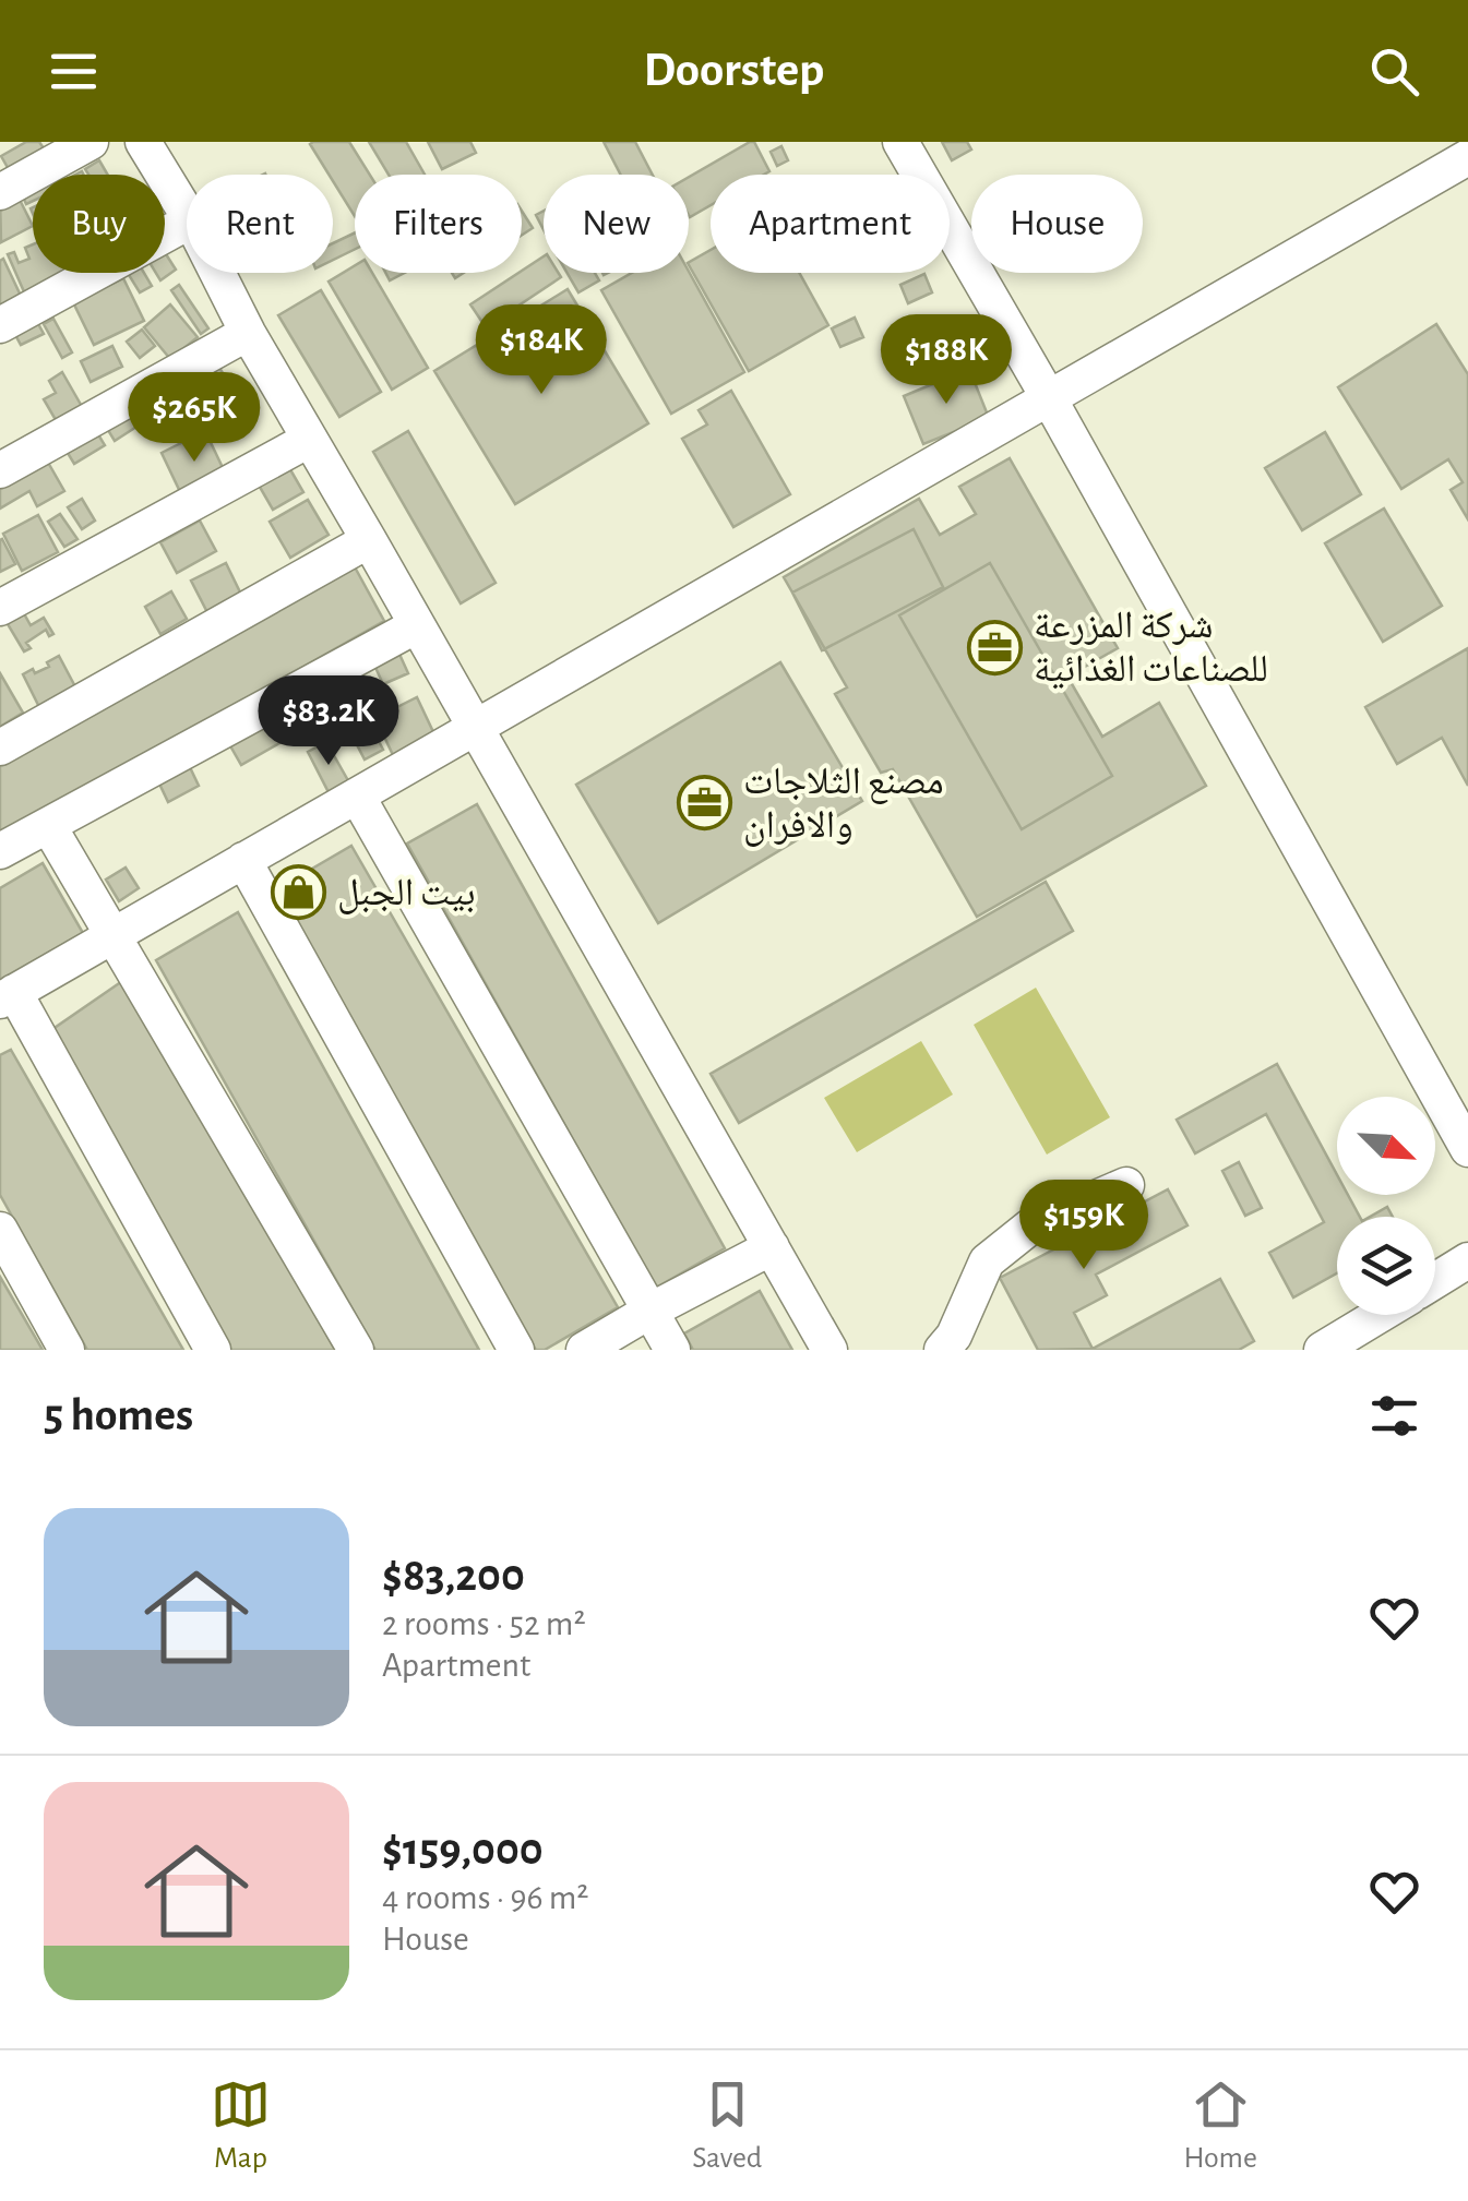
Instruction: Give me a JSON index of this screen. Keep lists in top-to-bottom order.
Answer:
{
  "places": {
    "office": ["شركة المزرعة للصناعات الغذائية", "مصنع الثلاجات والافران"],
    "shop": ["بيت الجبل"]
  },
  "north": "bottom right",
  "page": {
    "header": "Doorstep",
    "chip": [
      "Buy",
      "Rent",
      "Filters",
      "New",
      "Apartment",
      "House"
    ],
    "price": [
      "$184K",
      "$188K",
      "$265K",
      "$83.2K",
      "$159K"
    ],
    "heading": "5 homes",
    "list": [
      {
        "name": "$83,200",
        "note": "2 rooms · 52 m² · Apartment"
      },
      {
        "name": "$159,000",
        "note": "4 rooms · 96 m² · House"
      }
    ],
    "tabs": ["Map", "Saved", "Home"]
  }
}
